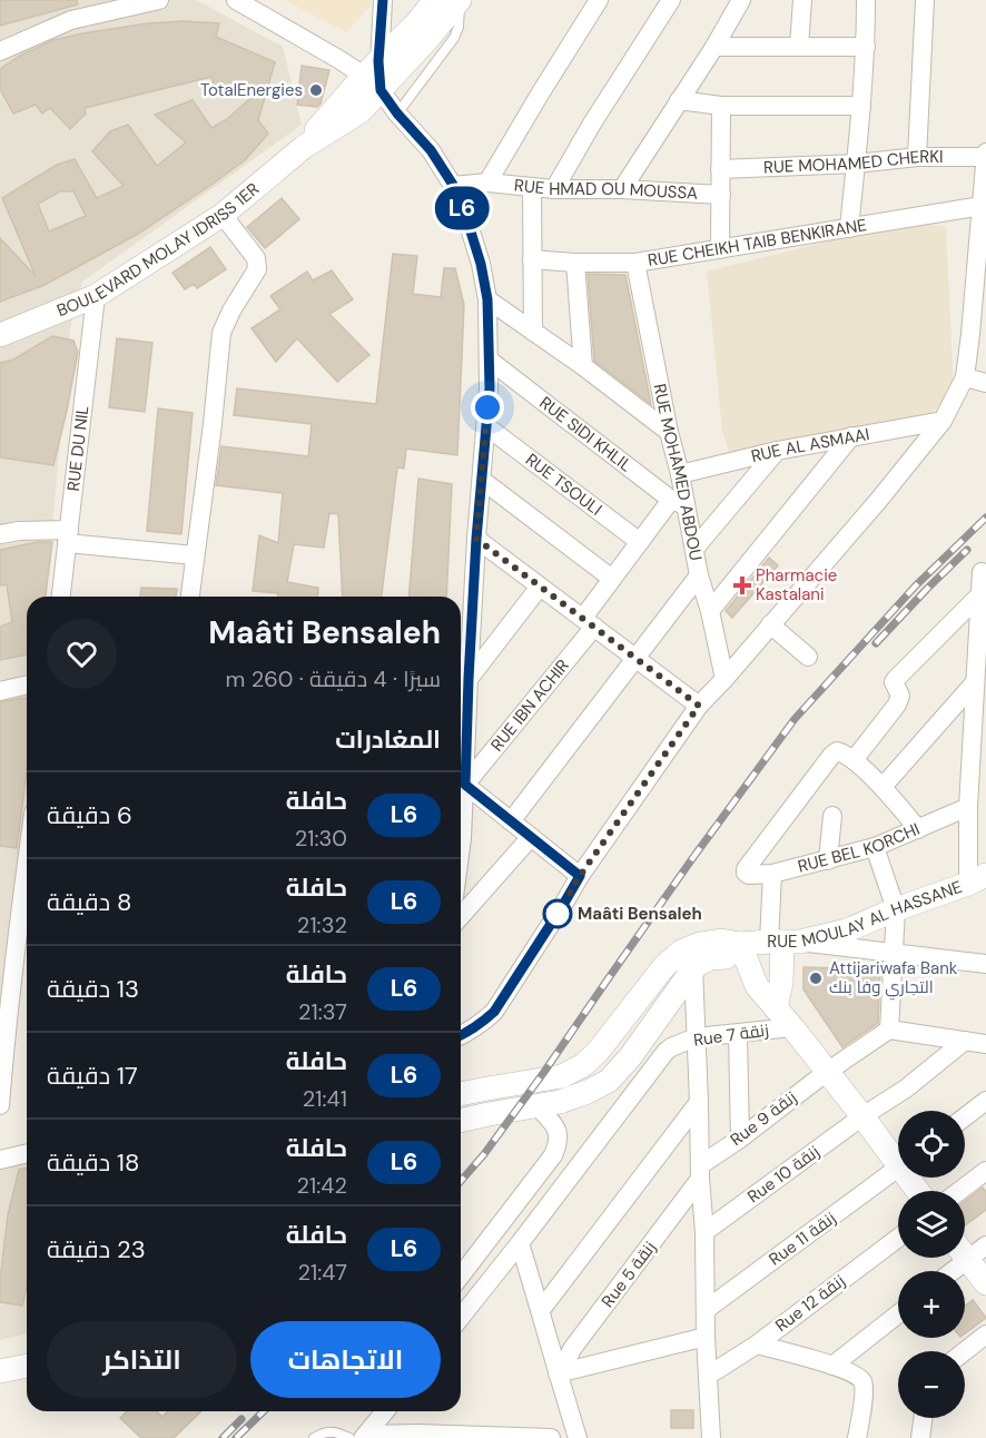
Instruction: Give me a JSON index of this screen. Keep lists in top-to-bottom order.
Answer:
{
  "streets": {
    "street": [
      "RUE MOHAMED CHERKI",
      "RUE HMAD OU MOUSSA",
      "RUE CHEIKH TAIB BENKIRANE",
      "BOULEVARD MOLAY IDRISS 1ER",
      "RUE SIDI KHLIL",
      "RUE AL ASMAAI",
      "RUE DU NIL",
      "RUE MOHAMED ABDOU",
      "RUE TSOULI",
      "RUE IBN ACHIR",
      "RUE BEL KORCHI",
      "RUE MOULAY AL HASSANE",
      "Rue 7 زنقة",
      "Rue 9 زنقة",
      "Rue 10 زنقة",
      "Rue 11 زنقة",
      "Rue 5 زنقة",
      "Rue 12 زنقة"
    ]
  },
  "crossings": [
    ["RUE CHEIKH TAIB BENKIRANE", "RUE MOHAMED ABDOU"],
    ["BOULEVARD MOLAY IDRISS 1ER", "RUE DU NIL"],
    ["RUE SIDI KHLIL", "RUE MOHAMED ABDOU"],
    ["RUE SIDI KHLIL", "RUE IBN ACHIR"],
    ["RUE AL ASMAAI", "RUE MOHAMED ABDOU"],
    ["RUE MOHAMED ABDOU", "RUE IBN ACHIR"],
    ["RUE TSOULI", "RUE IBN ACHIR"],
    ["Rue 9 زنقة", "Rue 5 زنقة"]
  ],
  "places": {
    "other": ["TotalEnergies", "Maâti Bensaleh", "Attijariwafa Bank التجاري وفا بنك"],
    "health": ["Pharmacie Kastalani"]
  },
  "lines": ["bus line L6"],
  "page": {
    "on_map": "L6",
    "heading": [
      ["Maâti Bensaleh", "سيرًا · 4 دقيقة · 260 m"],
      "المغادرات"
    ],
    "list": [
      {
        "mark": "L6",
        "name": "حافلة",
        "note": "21:30",
        "value": "6 دقيقة"
      },
      {
        "mark": "L6",
        "name": "حافلة",
        "note": "21:32",
        "value": "8 دقيقة"
      },
      {
        "mark": "L6",
        "name": "حافلة",
        "note": "21:37",
        "value": "13 دقيقة"
      },
      {
        "mark": "L6",
        "name": "حافلة",
        "note": "21:41",
        "value": "17 دقيقة"
      },
      {
        "mark": "L6",
        "name": "حافلة",
        "note": "21:42",
        "value": "18 دقيقة"
      },
      {
        "mark": "L6",
        "name": "حافلة",
        "note": "21:47",
        "value": "23 دقيقة"
      }
    ],
    "map_buttons": ["+", "−"],
    "buttons": ["الاتجاهات", "التذاكر"]
  }
}
